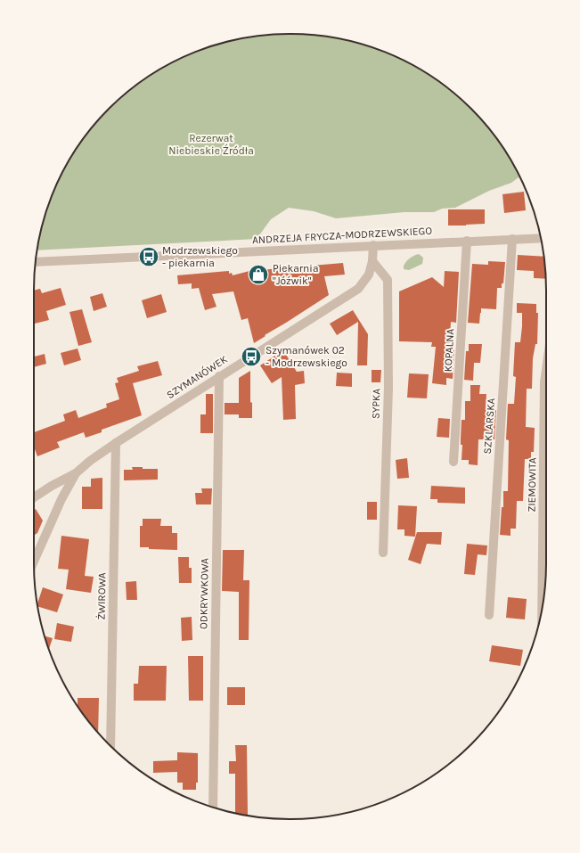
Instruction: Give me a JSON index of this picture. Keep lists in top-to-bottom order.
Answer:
{
  "streets": {
    "street": [
      "ANDRZEJA FRYCZA-MODRZEWSKIEGO",
      "KOPALNA",
      "SZYMANÓWEK",
      "SYPKA",
      "SZKLARSKA",
      "ZIEMOWITA",
      "ODKRYWKOWA",
      "ŻWIROWA"
    ]
  },
  "crossings": [
    ["ANDRZEJA FRYCZA-MODRZEWSKIEGO", "KOPALNA"],
    ["ANDRZEJA FRYCZA-MODRZEWSKIEGO", "SZYMANÓWEK"],
    ["ANDRZEJA FRYCZA-MODRZEWSKIEGO", "SZKLARSKA"],
    ["SZYMANÓWEK", "SYPKA"],
    ["SZYMANÓWEK", "ODKRYWKOWA"],
    ["SZYMANÓWEK", "ŻWIROWA"]
  ],
  "parks": ["Rezerwat Niebieskie Źródła"],
  "places": {
    "bus stop": ["Modrzewskiego - piekarnia", "Szymanówek 02 - Modrzewskiego"],
    "shop": ["Piekarnia \"Jóźwik\""]
  }
}
